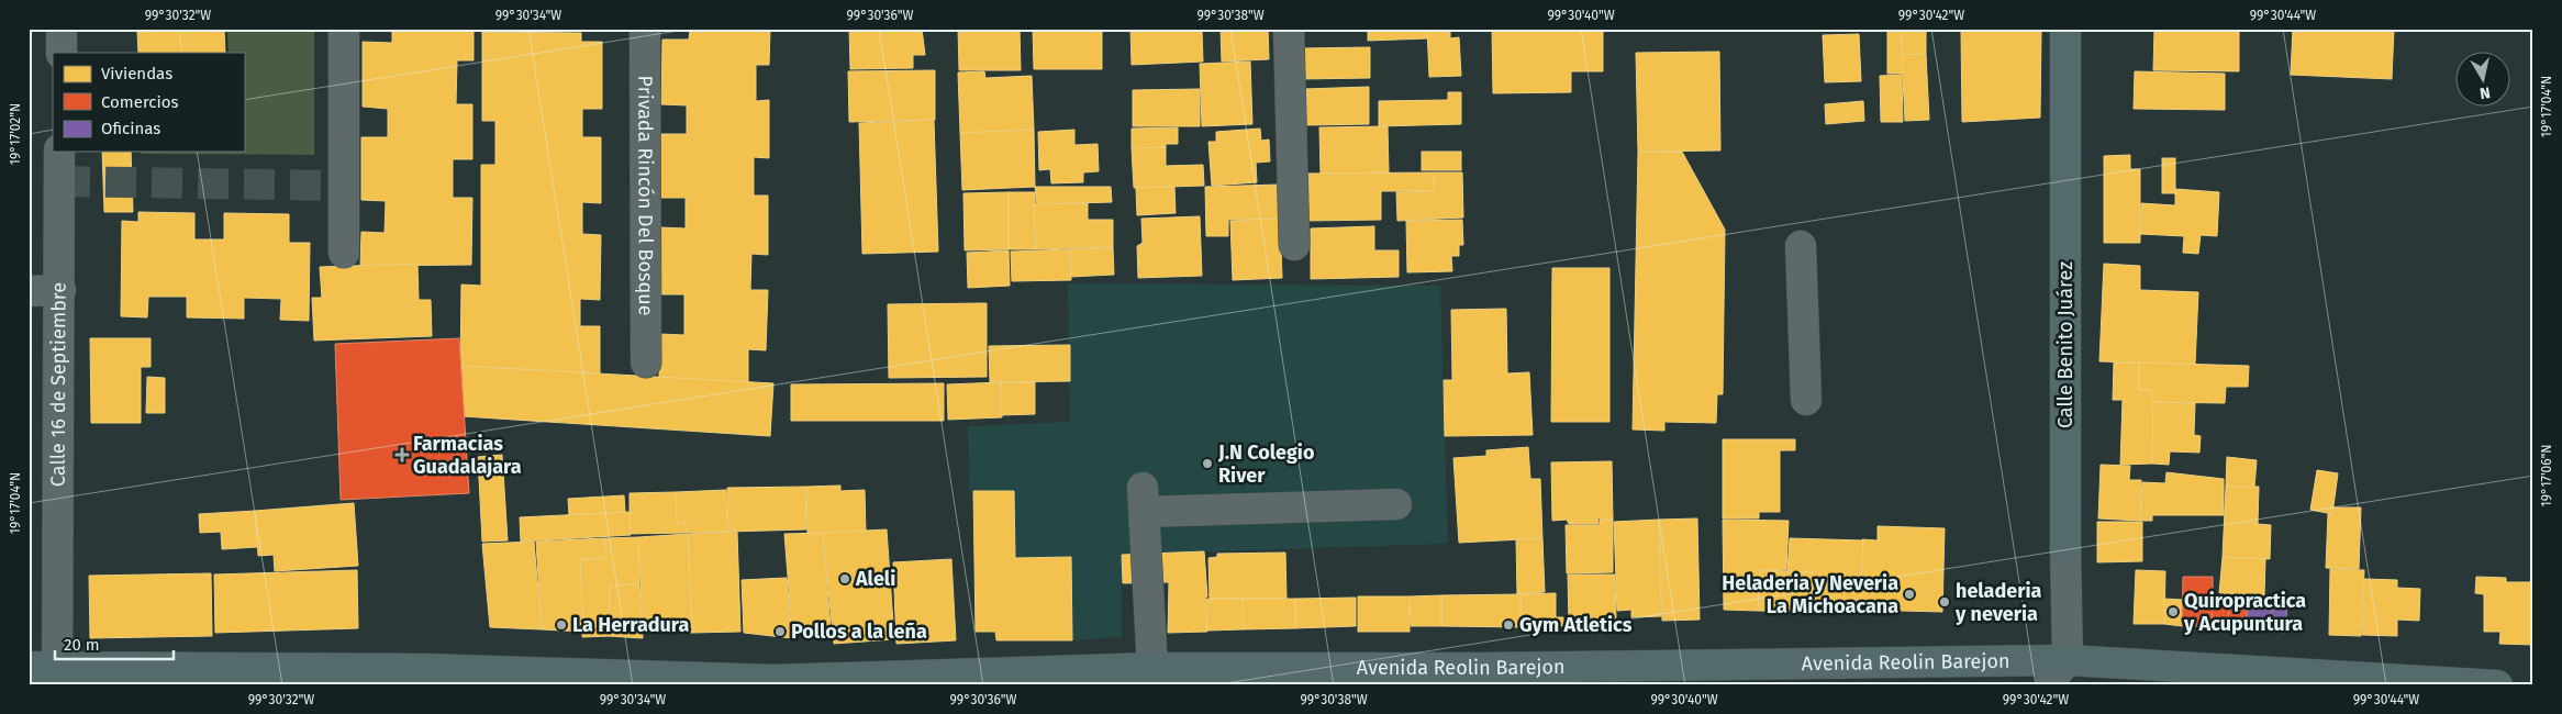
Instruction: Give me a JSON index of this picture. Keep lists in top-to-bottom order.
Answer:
{
  "streets": {
    "main road": ["Calle Benito Juárez", "Avenida Reolin Barejon"],
    "street": ["Privada Rincón Del Bosque", "Calle 16 de Septiembre"]
  },
  "crossings": [
    ["Calle Benito Juárez", "Avenida Reolin Barejon"],
    ["Calle 16 de Septiembre", "Avenida Reolin Barejon"]
  ],
  "places": {
    "health": ["Farmacias Guadalajara"],
    "other": [
      "J.N Colegio River",
      "Aleli",
      "Heladeria y Neveria La Michoacana",
      "heladeria y neveria",
      "Quiropractica y Acupuntura",
      "La Herradura",
      "Gym Atletics",
      "Pollos a la leña"
    ]
  },
  "legend": ["Viviendas", "Comercios", "Oficinas"],
  "scale_bar": "20 m",
  "north": "bottom",
  "coordinates": [
    "99°30'32\"W",
    "99°30'34\"W",
    "99°30'36\"W",
    "99°30'38\"W",
    "99°30'40\"W",
    "99°30'42\"W",
    "99°30'44\"W",
    "19°17'04\"N",
    "19°17'02\"N",
    "19°17'06\"N"
  ]
}
